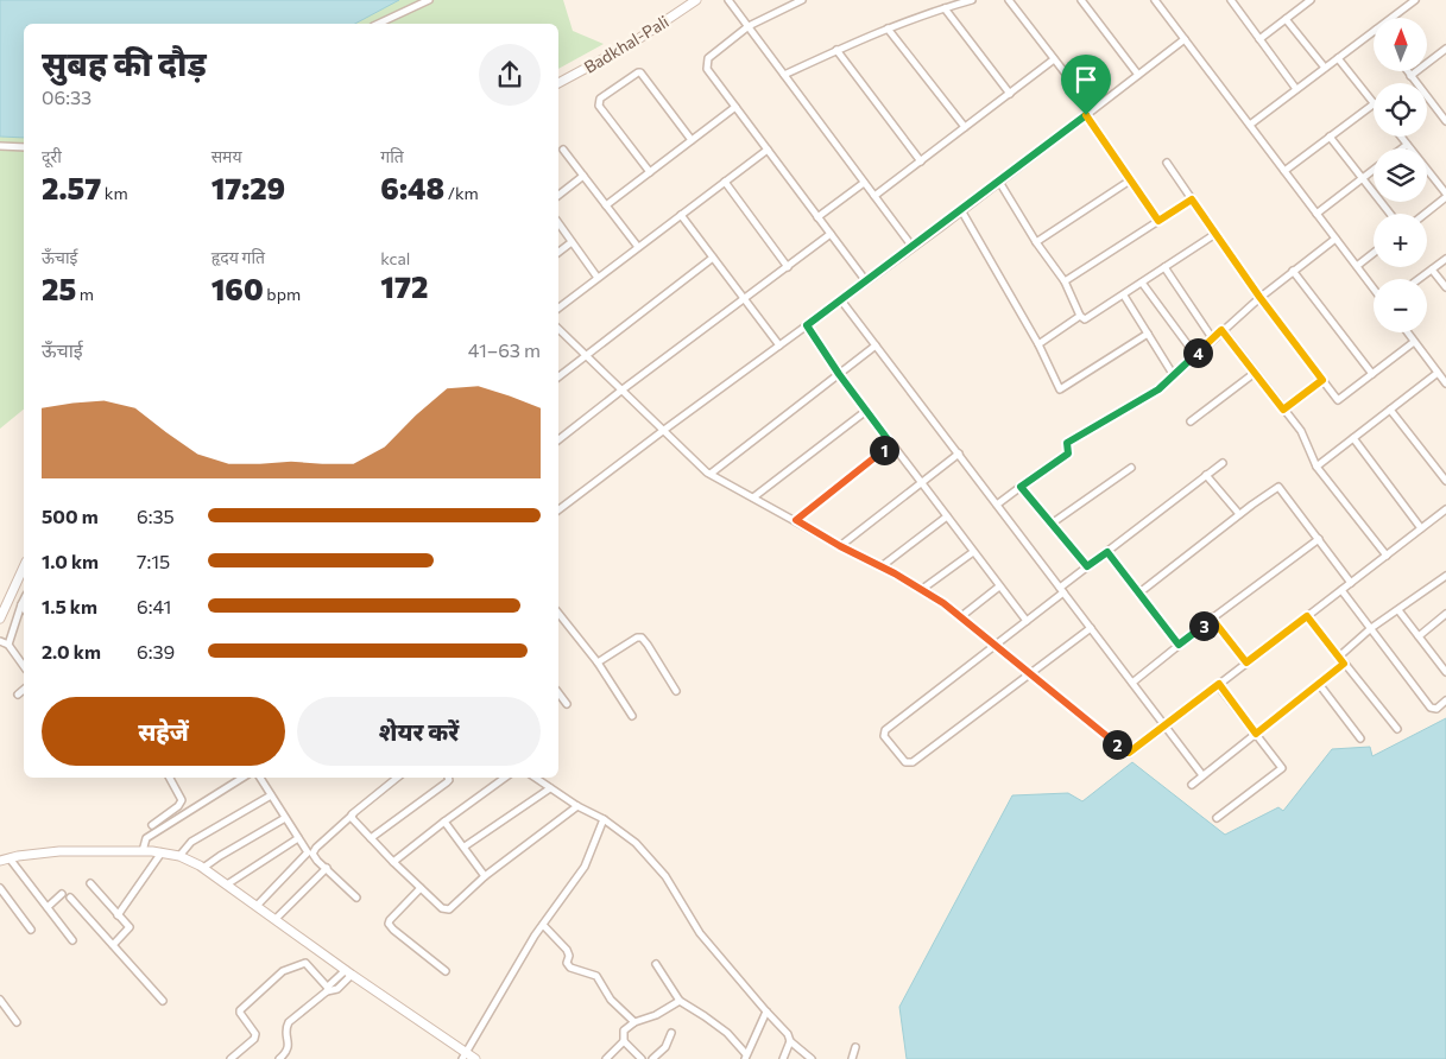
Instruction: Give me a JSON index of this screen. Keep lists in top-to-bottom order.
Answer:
{
  "streets": {
    "street": ["Badkhal-Pali"]
  },
  "north": "top",
  "page": {
    "map_buttons": ["+", "−"],
    "heading": ["सुबह की दौड़", "06:33"],
    "stats": [
      ["दूरी", "2.57 km"],
      ["समय", "17:29"],
      ["गति", "6:48 /km"],
      ["ऊँचाई", "25 m"],
      ["हृदय गति", "160 bpm"],
      ["kcal", "172"]
    ],
    "chart": ["ऊँचाई", "41–63 m"],
    "pins": [
      "4",
      "1",
      "3",
      "2"
    ],
    "list": [
      {
        "name": "500 m",
        "note": "6:35"
      },
      {
        "name": "1.0 km",
        "note": "7:15"
      },
      {
        "name": "1.5 km",
        "note": "6:41"
      },
      {
        "name": "2.0 km",
        "note": "6:39"
      }
    ],
    "buttons": ["सहेजें", "शेयर करें"]
  }
}
